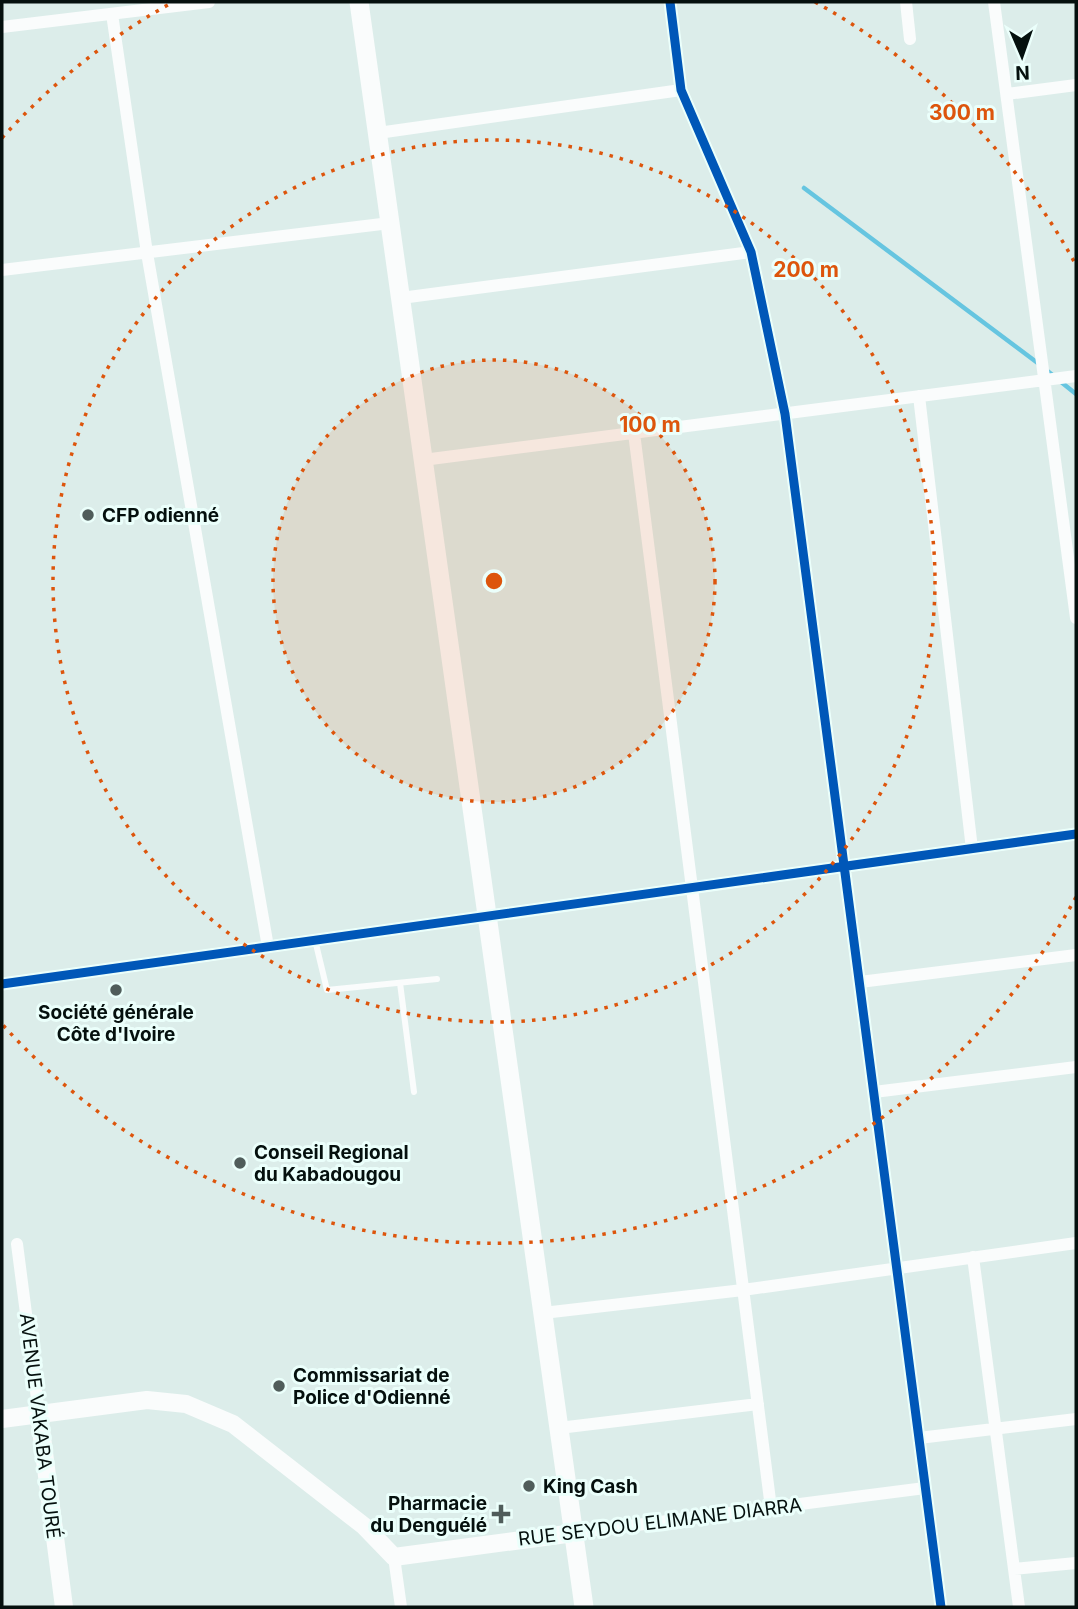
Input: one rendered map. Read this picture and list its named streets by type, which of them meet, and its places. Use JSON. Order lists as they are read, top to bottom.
{
  "streets": {
    "street": ["AVENUE VAKABA TOURÉ", "RUE SEYDOU ELIMANE DIARRA"]
  },
  "places": {
    "other": [
      "CFP odienné",
      "Société générale Côte d'Ivoire",
      "Conseil Regional du Kabadougou",
      "Commissariat de Police d'Odienné",
      "King Cash"
    ],
    "health": ["Pharmacie du Denguélé"]
  },
  "north": "bottom",
  "rings": ["300 m", "200 m", "100 m"]
}
